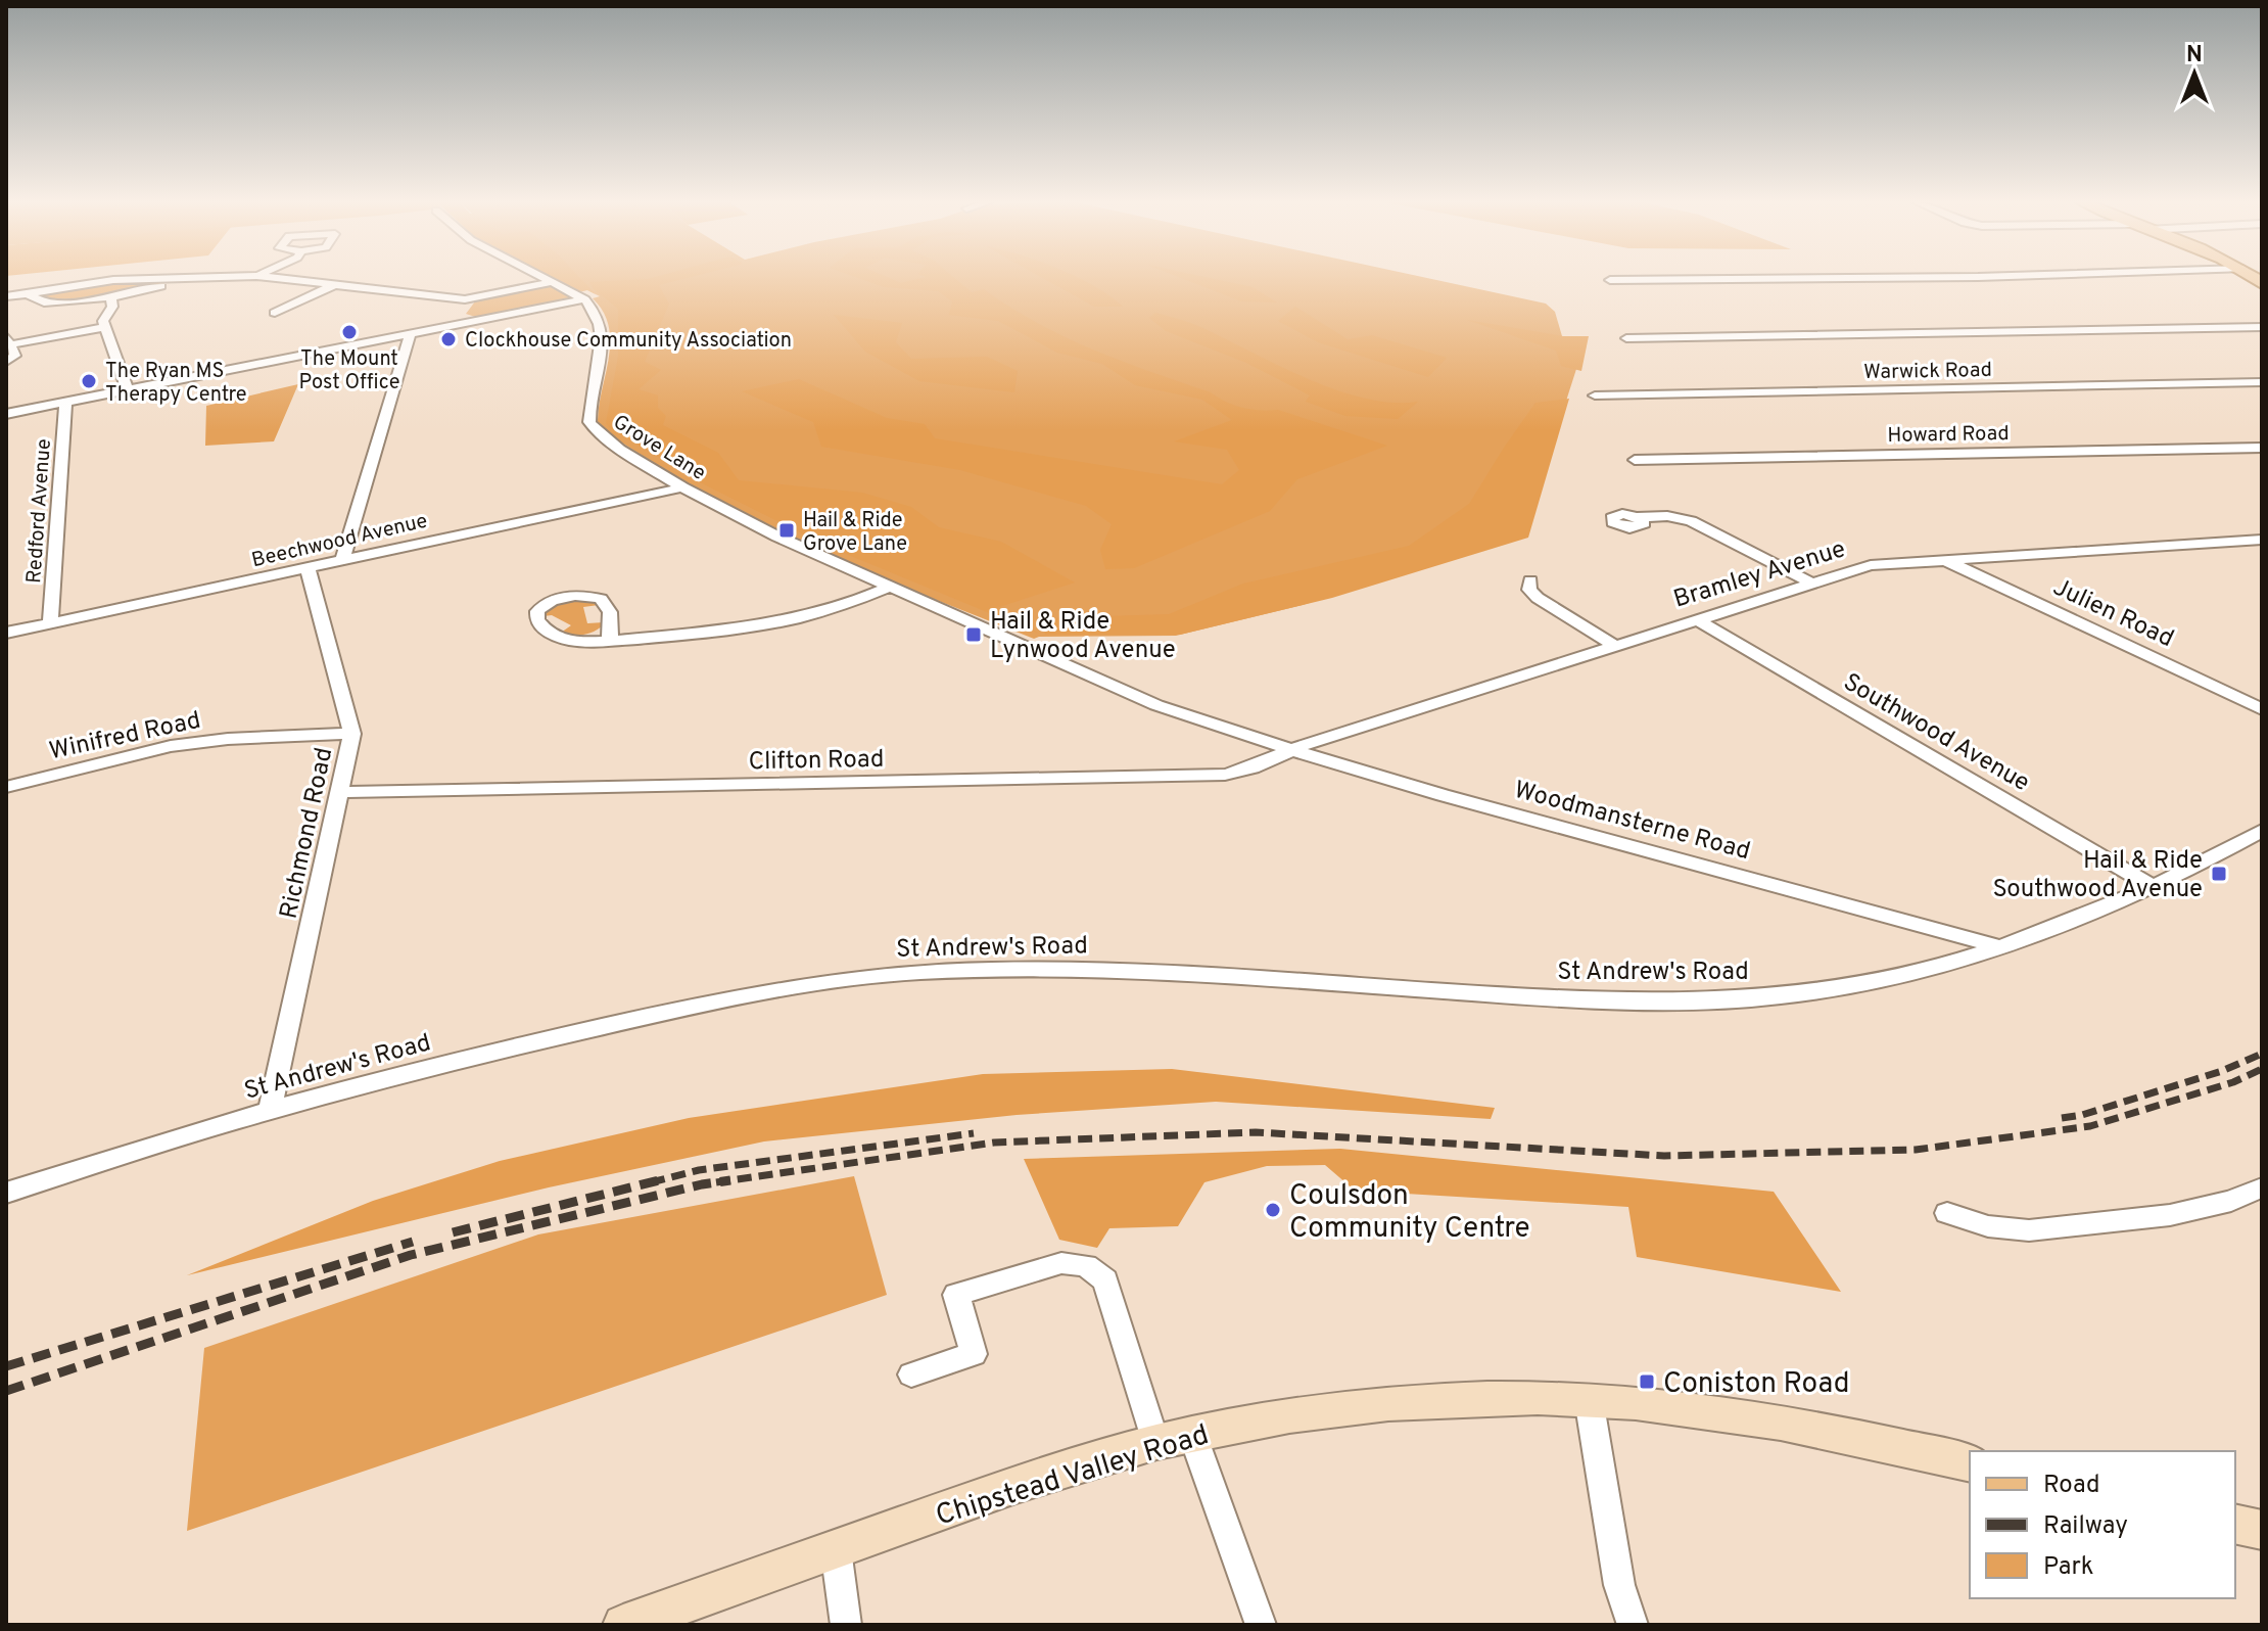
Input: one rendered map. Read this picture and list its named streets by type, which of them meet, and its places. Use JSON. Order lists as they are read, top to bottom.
{
  "streets": {
    "main road": ["Chipstead Valley Road"],
    "street": [
      "Warwick Road",
      "Howard Road",
      "Grove Lane",
      "Redford Avenue",
      "Beechwood Avenue",
      "Bramley Avenue",
      "Julien Road",
      "Southwood Avenue",
      "Winifred Road",
      "Clifton Road",
      "Woodmansterne Road",
      "Richmond Road",
      "St Andrew's Road"
    ]
  },
  "crossings": [
    ["Grove Lane", "Beechwood Avenue"],
    ["Grove Lane", "Woodmansterne Road"],
    ["Redford Avenue", "Beechwood Avenue"],
    ["Beechwood Avenue", "Richmond Road"],
    ["Bramley Avenue", "Julien Road"],
    ["Bramley Avenue", "Southwood Avenue"],
    ["Bramley Avenue", "Clifton Road"],
    ["Bramley Avenue", "Woodmansterne Road"],
    ["Winifred Road", "Richmond Road"],
    ["Clifton Road", "Woodmansterne Road"],
    ["Clifton Road", "Richmond Road"],
    ["Woodmansterne Road", "St Andrew's Road"],
    ["Richmond Road", "St Andrew's Road"]
  ],
  "places": {
    "other": [
      "The Mount Post Office",
      "Clockhouse Community Association",
      "The Ryan MS Therapy Centre",
      "Coulsdon Community Centre"
    ],
    "transit": [
      "Hail & Ride Grove Lane",
      "Hail & Ride Lynwood Avenue",
      "Hail & Ride Southwood Avenue",
      "Coniston Road"
    ]
  },
  "legend": ["Road", "Railway", "Park"],
  "north": "top"
}
